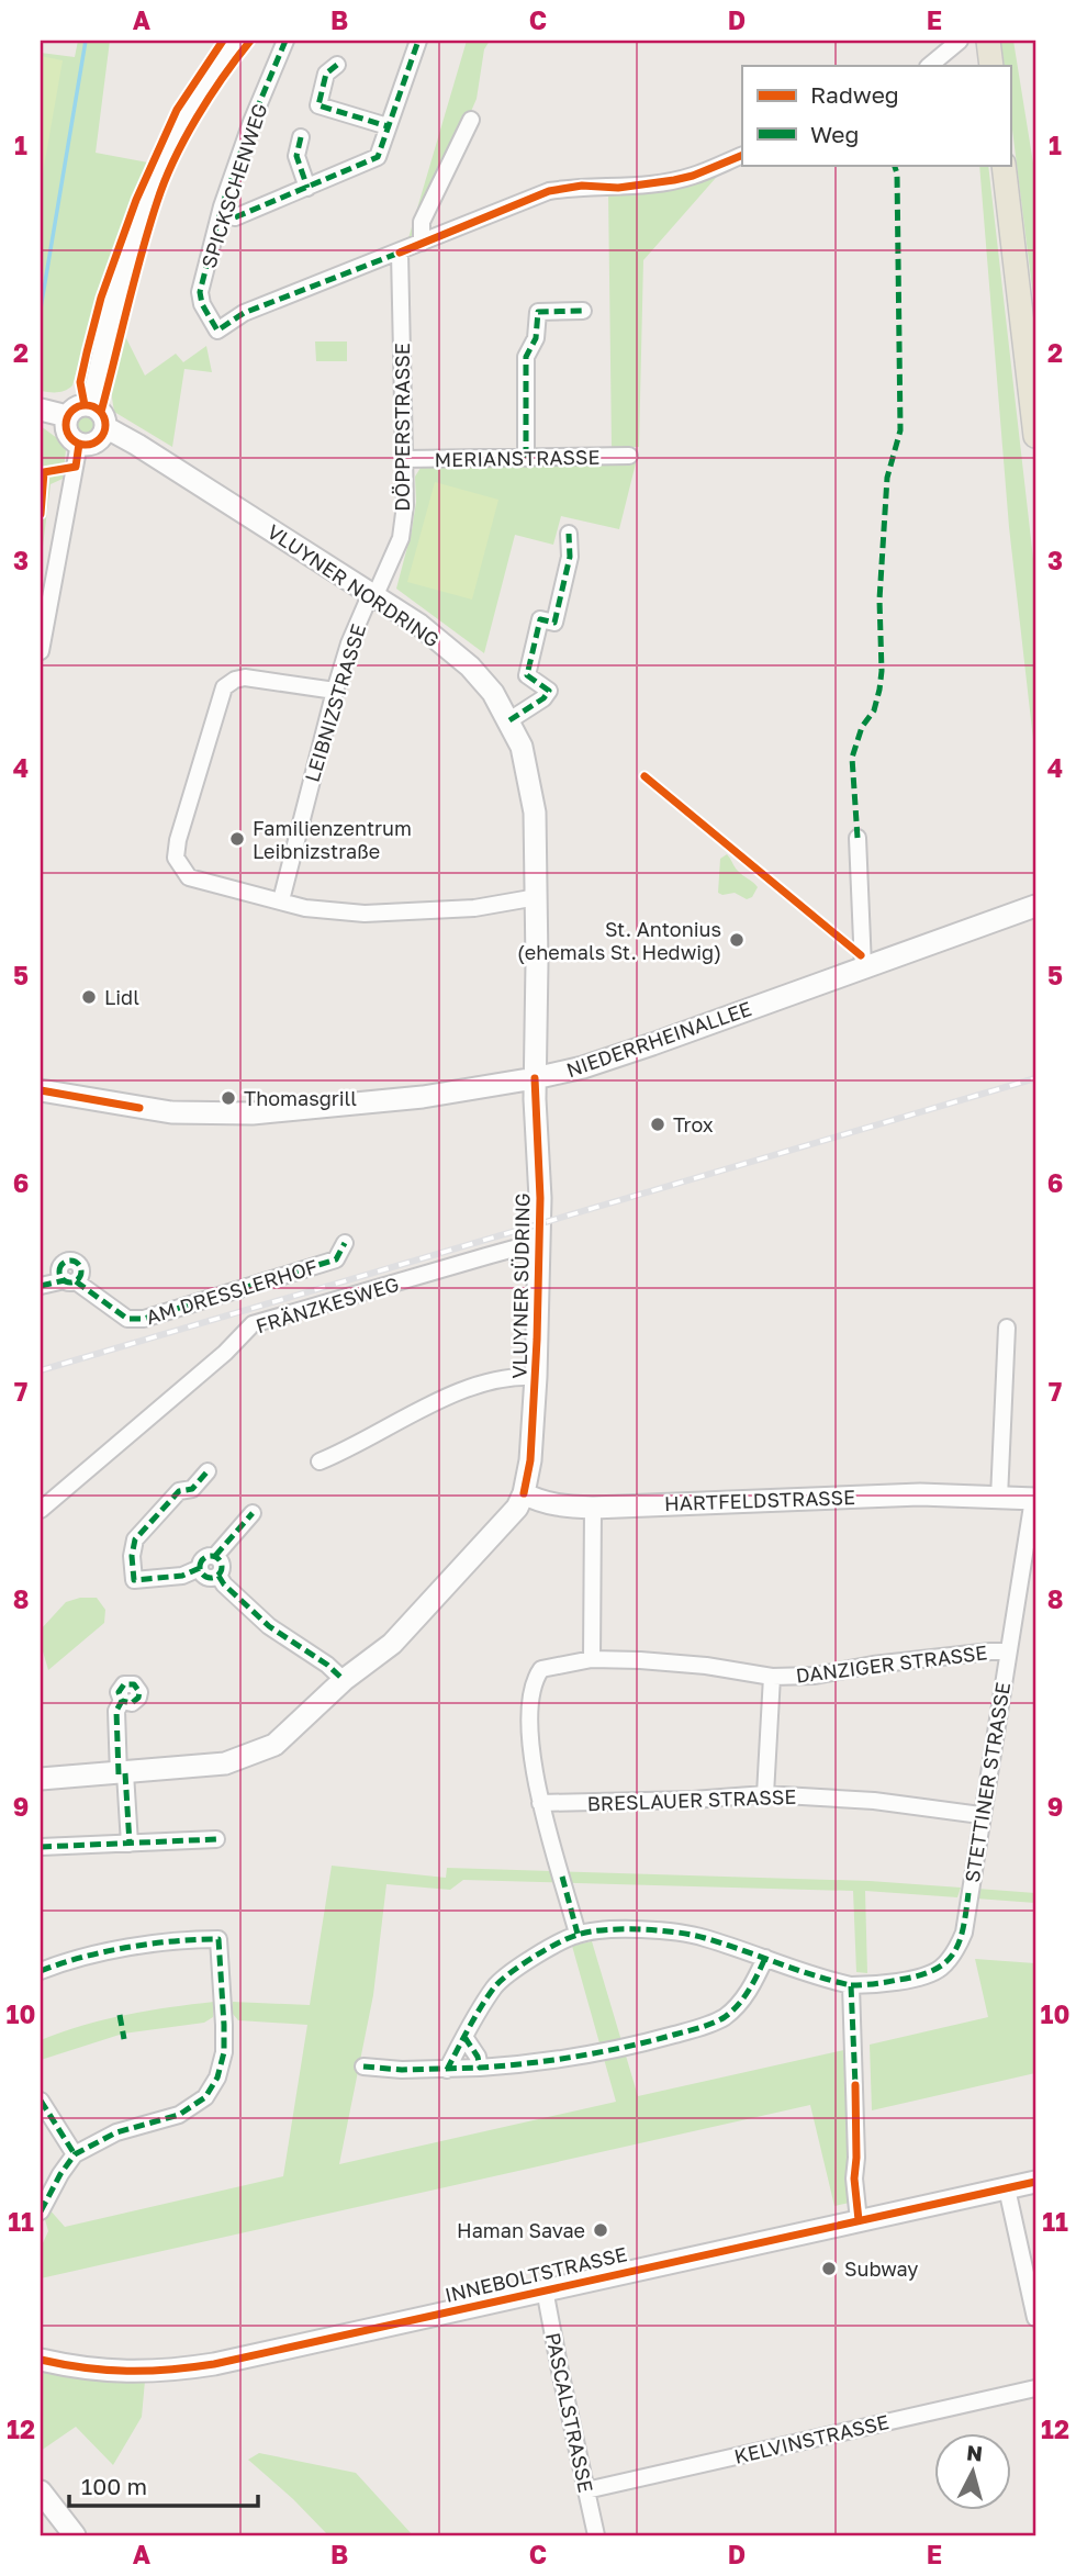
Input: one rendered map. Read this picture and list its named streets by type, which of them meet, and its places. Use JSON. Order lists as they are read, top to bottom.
{
  "streets": {
    "street": [
      "SPICKSCHENWEG",
      "DÖPPERSTRASSE",
      "MERIANSTRASSE",
      "VLUYNER NORDRING",
      "LEIBNIZSTRASSE",
      "NIEDERRHEINALLEE",
      "VLUYNER SÜDRING",
      "AM DRESSLERHOF",
      "FRÄNZKESWEG",
      "HARTFELDSTRASSE",
      "DANZIGER STRASSE",
      "STETTINER STRASSE",
      "BRESLAUER STRASSE",
      "INNEBOLTSTRASSE",
      "PASCALSTRASSE",
      "KELVINSTRASSE"
    ]
  },
  "crossings": [
    ["SPICKSCHENWEG", "DÖPPERSTRASSE"],
    ["DÖPPERSTRASSE", "MERIANSTRASSE"],
    ["DÖPPERSTRASSE", "VLUYNER NORDRING"],
    ["DÖPPERSTRASSE", "LEIBNIZSTRASSE"],
    ["VLUYNER NORDRING", "LEIBNIZSTRASSE"],
    ["VLUYNER NORDRING", "NIEDERRHEINALLEE"],
    ["VLUYNER NORDRING", "VLUYNER SÜDRING"],
    ["NIEDERRHEINALLEE", "VLUYNER SÜDRING"],
    ["VLUYNER SÜDRING", "FRÄNZKESWEG"],
    ["VLUYNER SÜDRING", "HARTFELDSTRASSE"],
    ["HARTFELDSTRASSE", "STETTINER STRASSE"],
    ["DANZIGER STRASSE", "STETTINER STRASSE"],
    ["DANZIGER STRASSE", "BRESLAUER STRASSE"],
    ["STETTINER STRASSE", "BRESLAUER STRASSE"],
    ["INNEBOLTSTRASSE", "PASCALSTRASSE"],
    ["PASCALSTRASSE", "KELVINSTRASSE"]
  ],
  "places": [
    "Familienzentrum Leibnizstraße",
    "St. Antonius (ehemals St. Hedwig)",
    "Lidl",
    "Thomasgrill",
    "Trox",
    "Haman Savae",
    "Subway"
  ],
  "legend": ["Radweg", "Weg"],
  "scale_bar": "100 m",
  "north": "top",
  "grid": {
    "columns": [
      "A",
      "B",
      "C",
      "D",
      "E"
    ],
    "rows": [
      "1",
      "2",
      "3",
      "4",
      "5",
      "6",
      "7",
      "8",
      "9",
      "10",
      "11",
      "12"
    ]
  }
}
